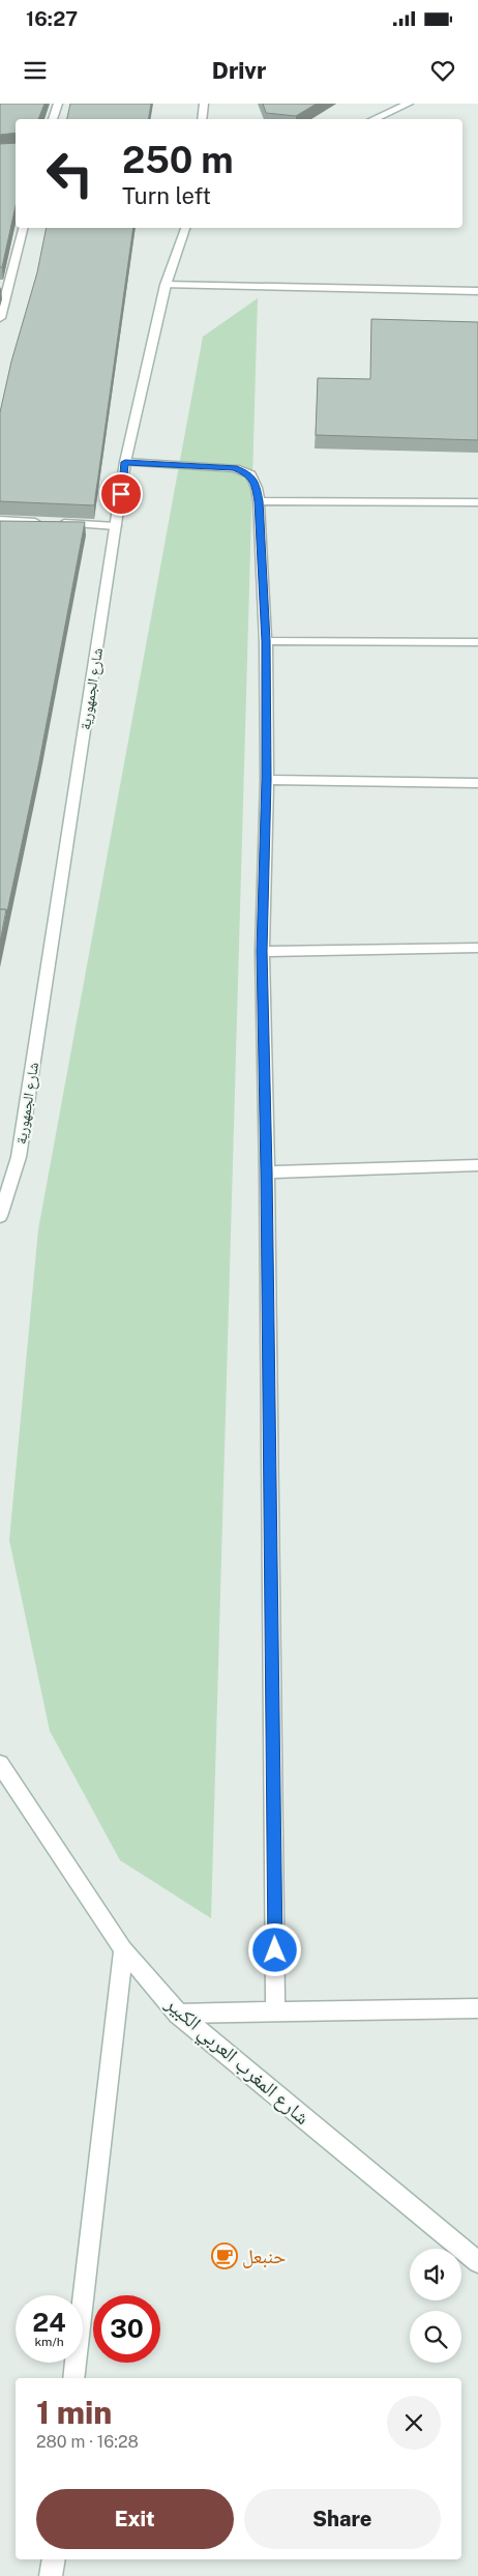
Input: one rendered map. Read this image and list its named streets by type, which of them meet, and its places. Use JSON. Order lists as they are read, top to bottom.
{
  "streets": {
    "street": ["شارع الجمهورية", "شارع المغرب العربي الكبير"]
  },
  "places": {
    "cafe": ["حنبعل"]
  },
  "page": {
    "status": "16:27",
    "header": "Drivr",
    "turn": ["250 m", "Turn left"],
    "speed": "24 km/h",
    "limit": "30",
    "heading": ["1 min", "280 m · 16:28"],
    "buttons": ["Exit", "Share"]
  }
}
